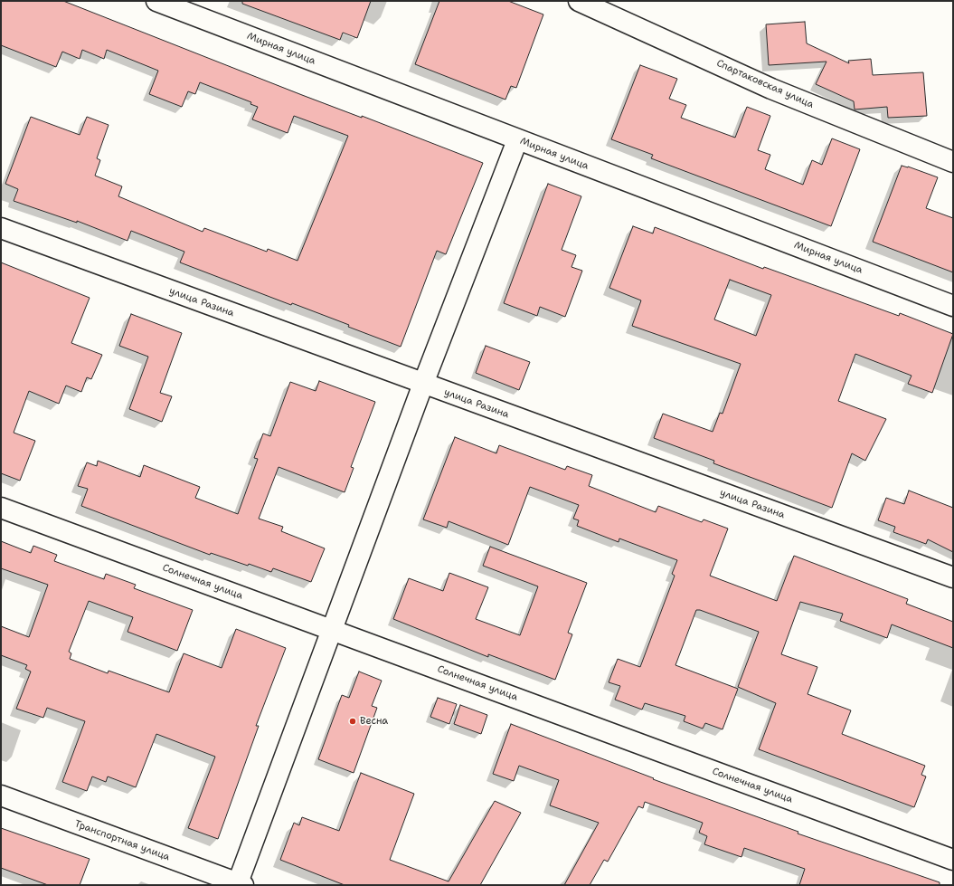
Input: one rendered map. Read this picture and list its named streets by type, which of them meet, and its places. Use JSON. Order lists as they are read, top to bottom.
{
  "streets": {
    "street": [
      "Мирная улица",
      "Спартаковская улица",
      "улица Разина",
      "Солнечная улица",
      "Транспортная улица"
    ]
  },
  "places": ["Весна"]
}
